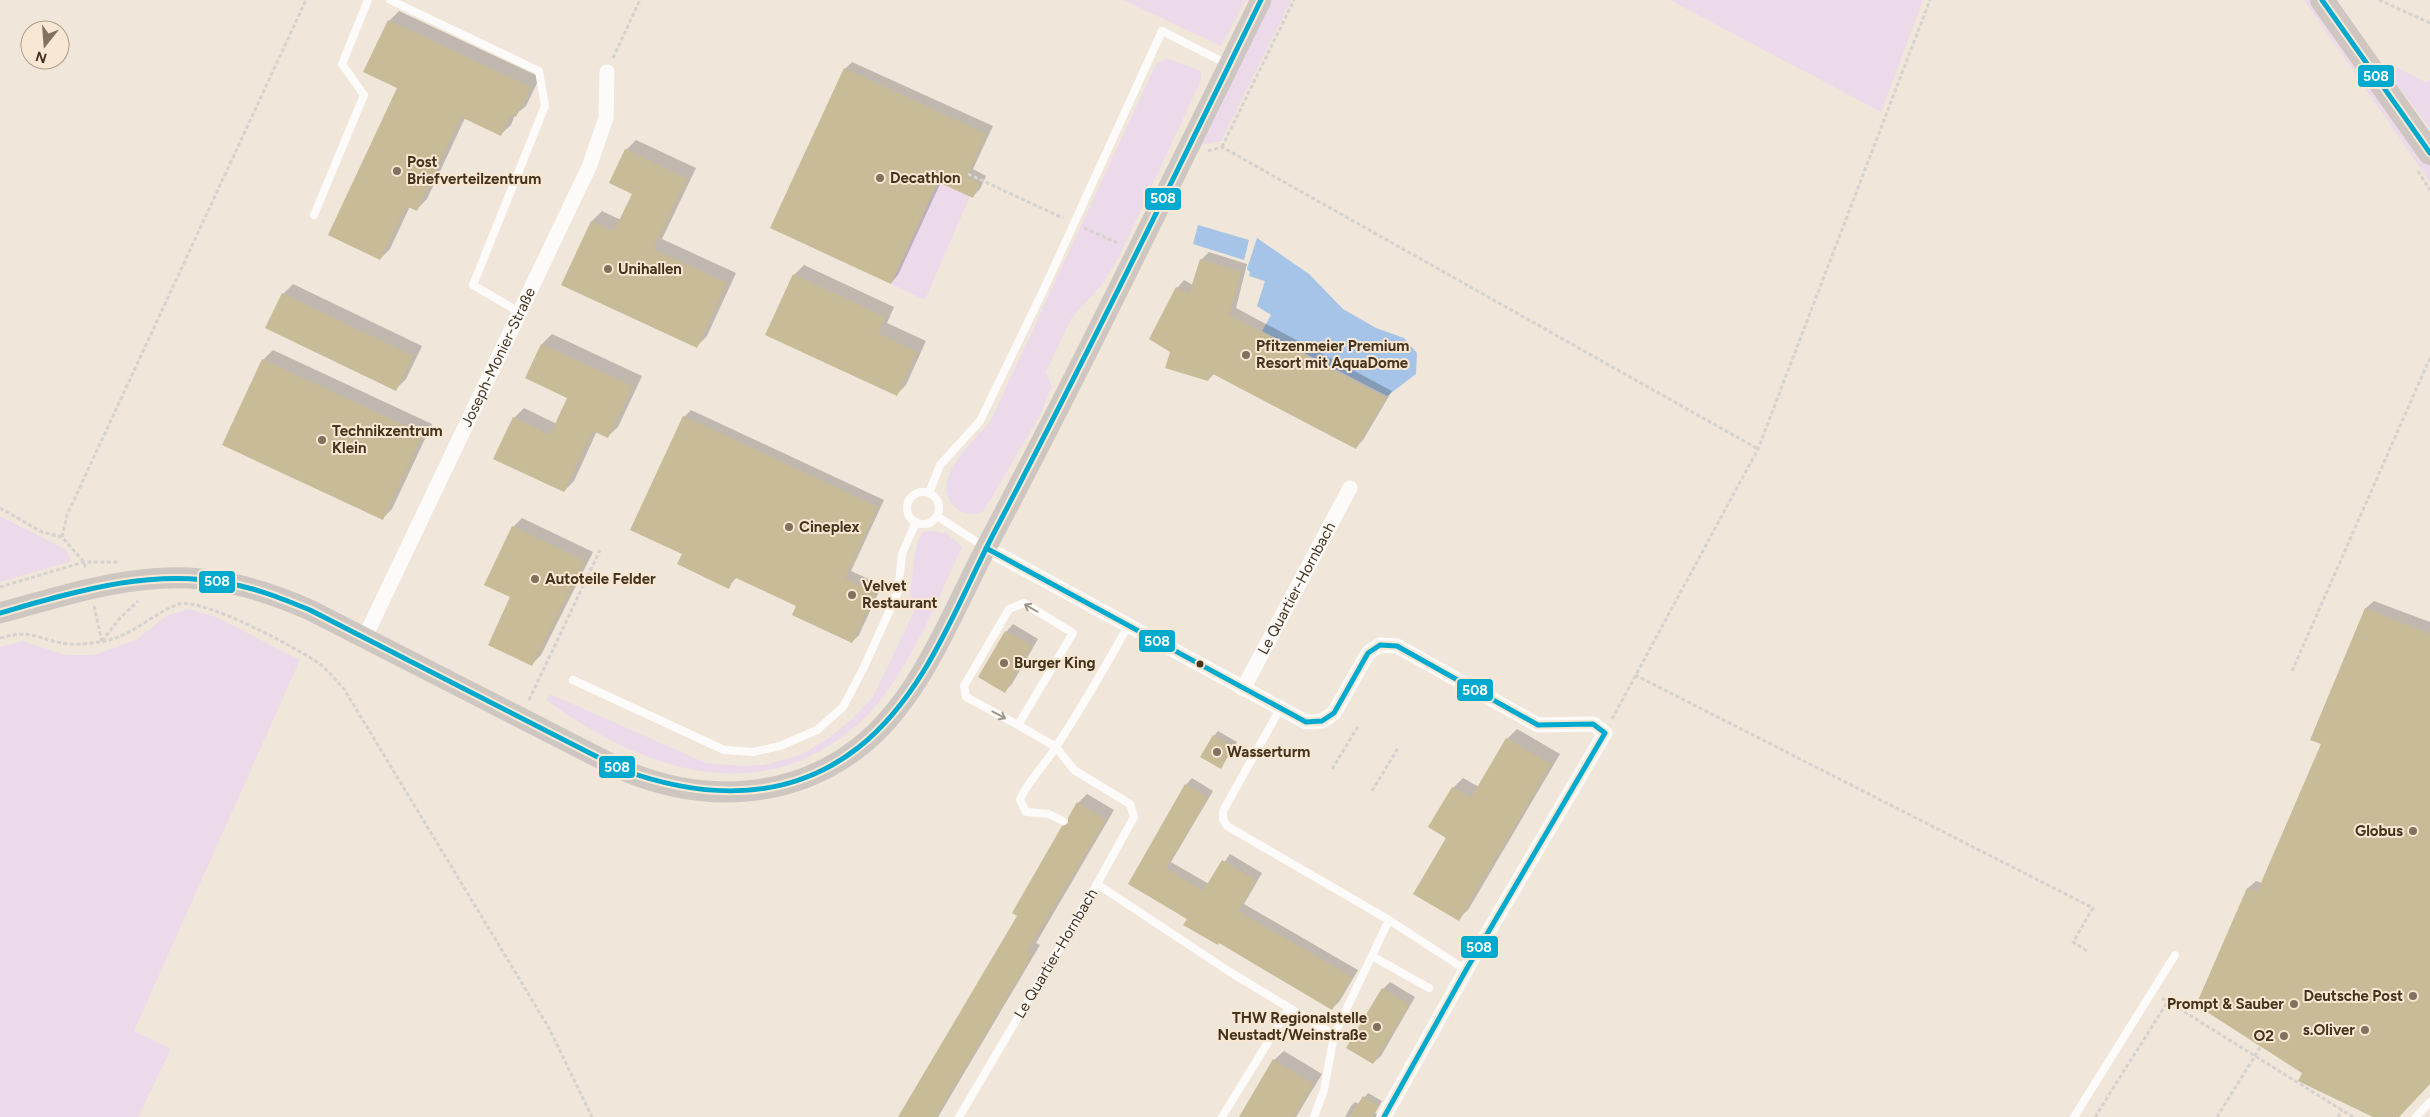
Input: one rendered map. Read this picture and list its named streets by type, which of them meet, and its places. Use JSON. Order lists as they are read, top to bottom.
{
  "streets": {
    "street": ["Joseph-Monier-Straße", "Le Quartier-Hornbach"]
  },
  "places": [
    "Post Briefverteilzentrum",
    "Decathlon",
    "Unihallen",
    "Pfitzenmeier Premium Resort mit AquaDome",
    "Technikzentrum Klein",
    "Cineplex",
    "Autoteile Felder",
    "Velvet Restaurant",
    "Burger King",
    "Wasserturm",
    "Globus",
    "Deutsche Post",
    "Prompt & Sauber",
    "THW Regionalstelle Neustadt/Weinstraße",
    "s.Oliver",
    "O2"
  ],
  "lines": ["transit line 508"],
  "north": "bottom"
}
